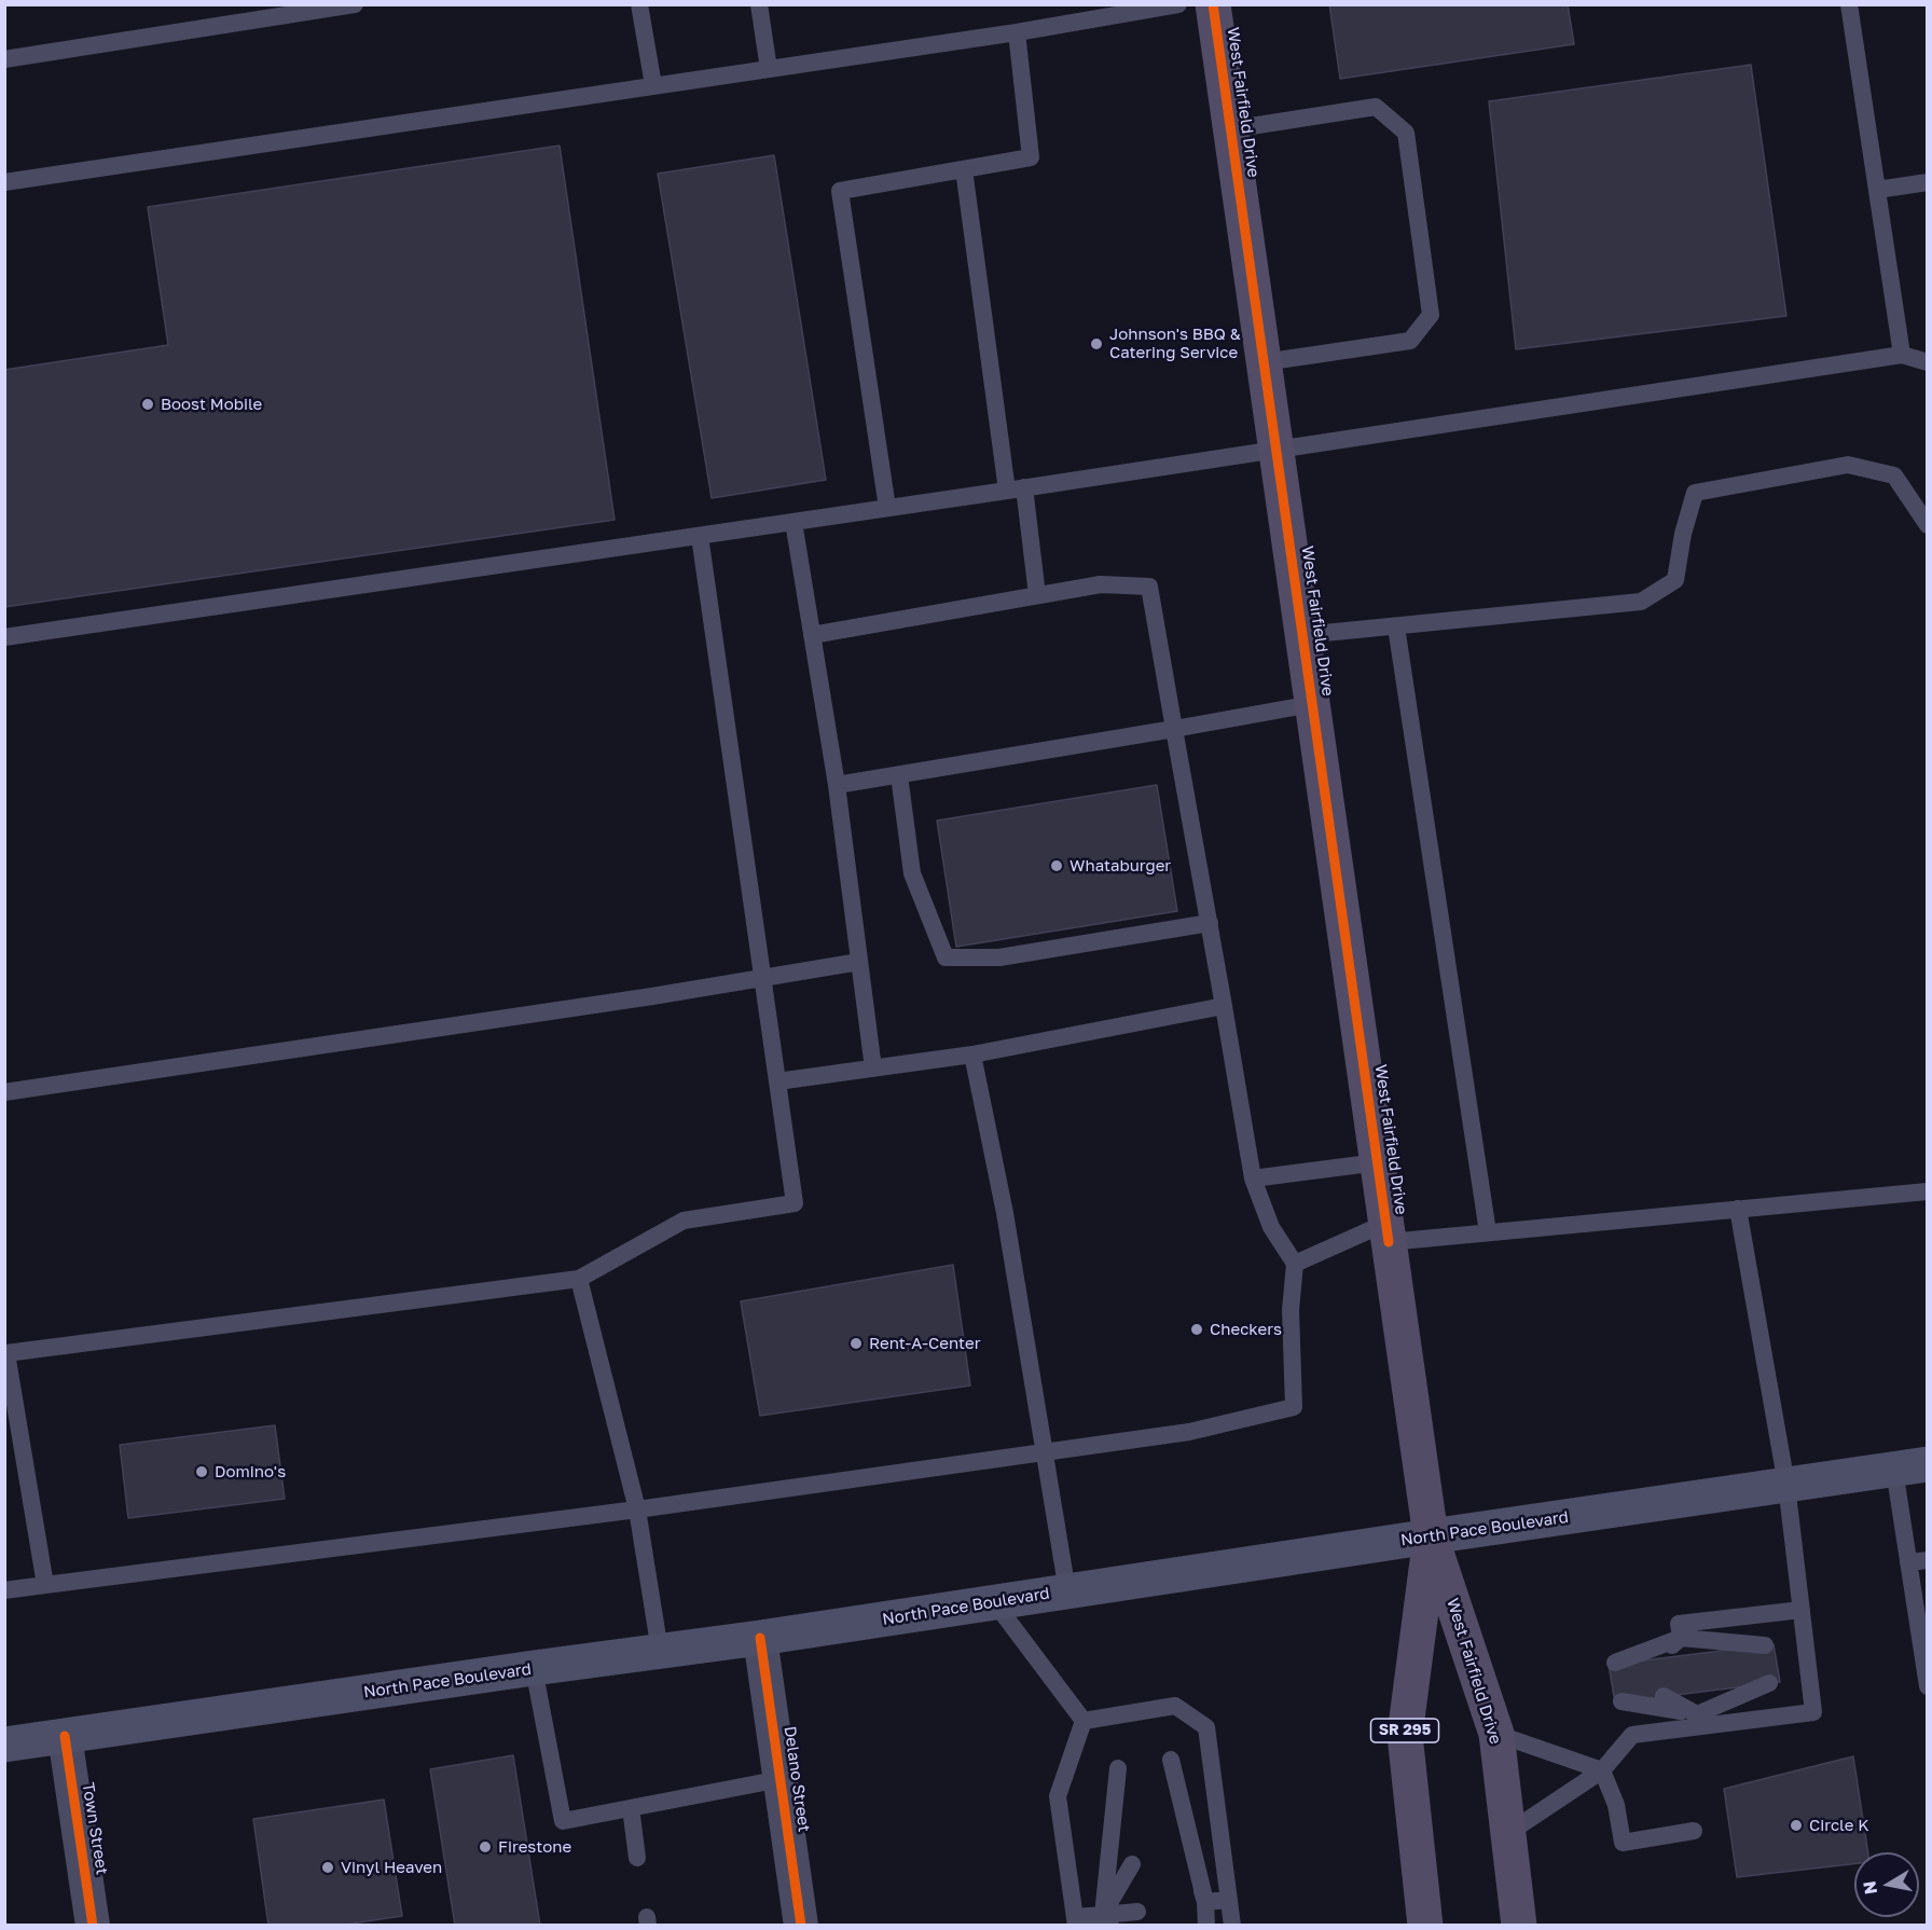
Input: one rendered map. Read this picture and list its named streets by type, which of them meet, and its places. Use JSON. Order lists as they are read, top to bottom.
{
  "streets": {
    "main road": ["West Fairfield Drive", "North Pace Boulevard", "SR 295"],
    "street": ["Delano Street", "Town Street"]
  },
  "crossings": [
    ["West Fairfield Drive", "North Pace Boulevard"],
    ["North Pace Boulevard", "Delano Street"],
    ["North Pace Boulevard", "Town Street"]
  ],
  "places": [
    "Johnson's BBQ & Catering Service",
    "Boost Mobile",
    "Whataburger",
    "Checkers",
    "Rent-A-Center",
    "Domino's",
    "Circle K",
    "Firestone",
    "Vinyl Heaven"
  ],
  "north": "left"
}
